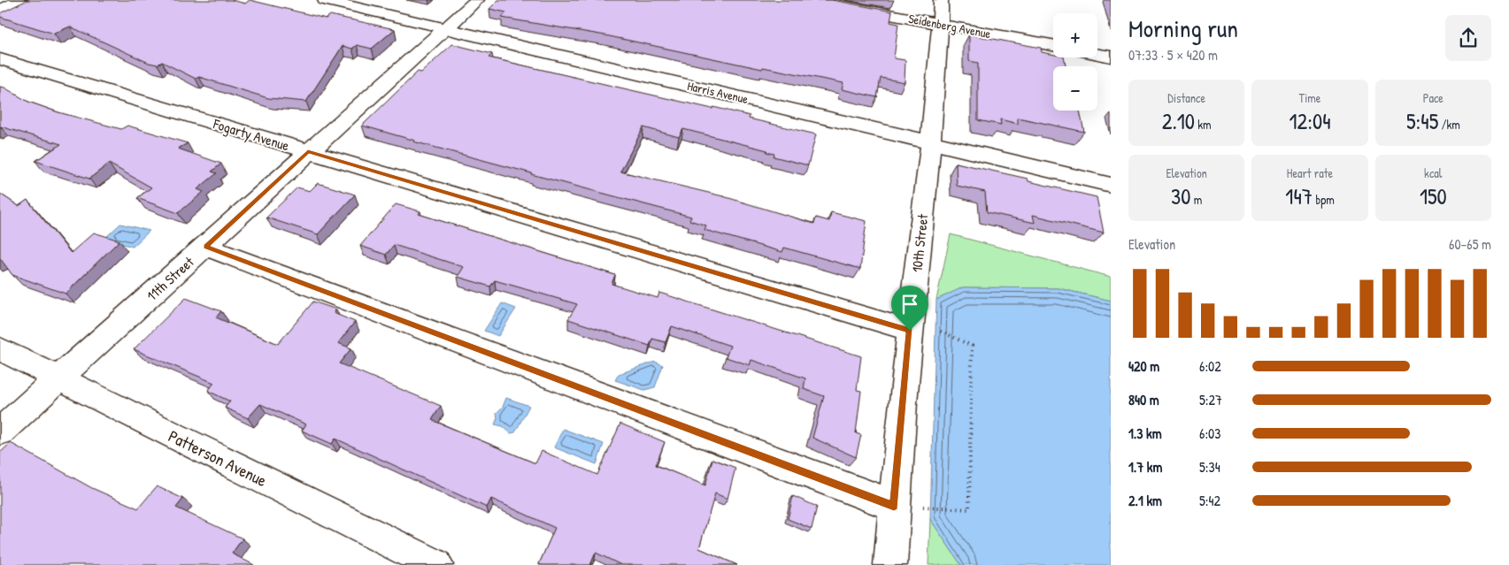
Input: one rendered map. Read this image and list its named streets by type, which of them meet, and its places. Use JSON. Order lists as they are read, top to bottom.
{
  "streets": {
    "street": [
      "Seidenberg Avenue",
      "Harris Avenue",
      "Fogarty Avenue",
      "10th Street",
      "11th Street",
      "Patterson Avenue"
    ]
  },
  "crossings": [
    ["Seidenberg Avenue", "10th Street"],
    ["Harris Avenue", "10th Street"],
    ["Harris Avenue", "11th Street"],
    ["Fogarty Avenue", "10th Street"],
    ["Fogarty Avenue", "11th Street"],
    ["11th Street", "Patterson Avenue"]
  ],
  "page": {
    "heading": ["Morning run", "07:33 · 5 × 420 m"],
    "map_buttons": ["+", "−"],
    "stats": [
      ["Distance", "2.10 km"],
      ["Time", "12:04"],
      ["Pace", "5:45 /km"],
      ["Elevation", "30 m"],
      ["Heart rate", "147 bpm"],
      ["kcal", "150"]
    ],
    "chart": ["Elevation", "60–65 m"],
    "list": [
      {
        "name": "420 m",
        "note": "6:02"
      },
      {
        "name": "840 m",
        "note": "5:27"
      },
      {
        "name": "1.3 km",
        "note": "6:03"
      },
      {
        "name": "1.7 km",
        "note": "5:34"
      },
      {
        "name": "2.1 km",
        "note": "5:42"
      }
    ]
  }
}
